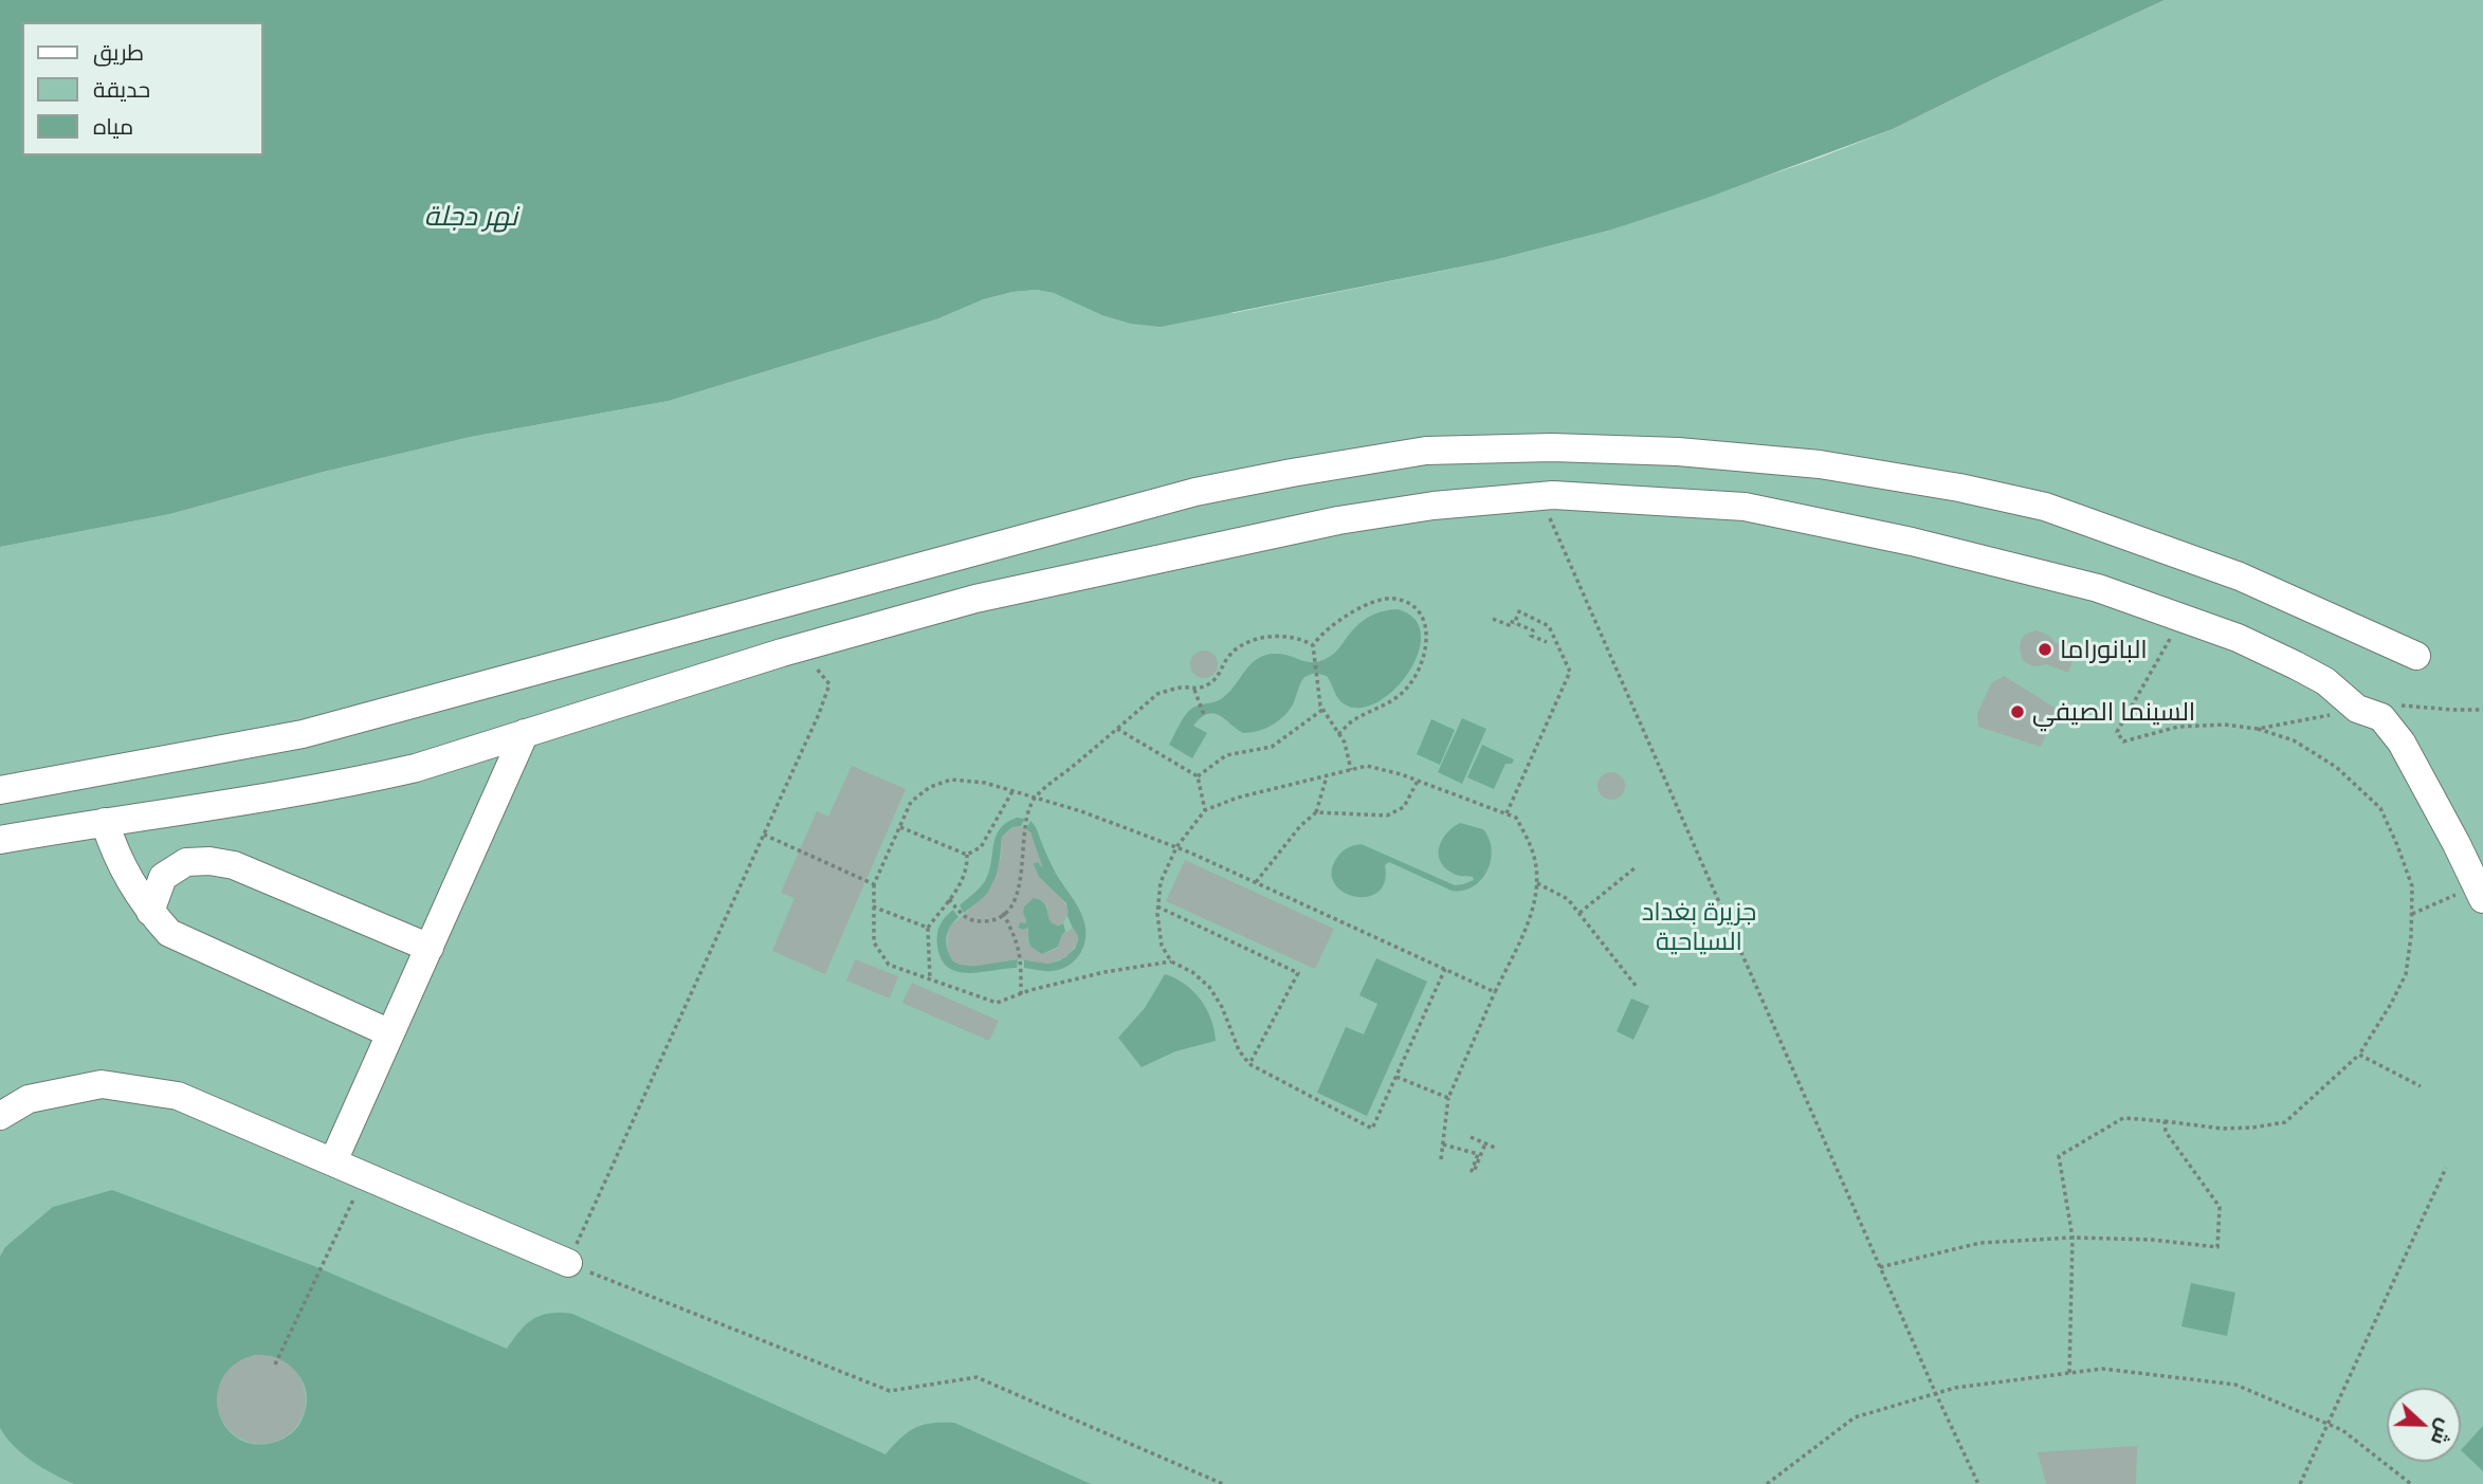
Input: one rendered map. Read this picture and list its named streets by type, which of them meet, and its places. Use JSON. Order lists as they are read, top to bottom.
{
  "water": ["نهر دجلة"],
  "parks": ["جزيرة بغداد السياحية"],
  "places": ["البانوراما", "السينما الصيفي"],
  "legend": ["طريق", "حديقة", "مياه"],
  "north": "right"
}
